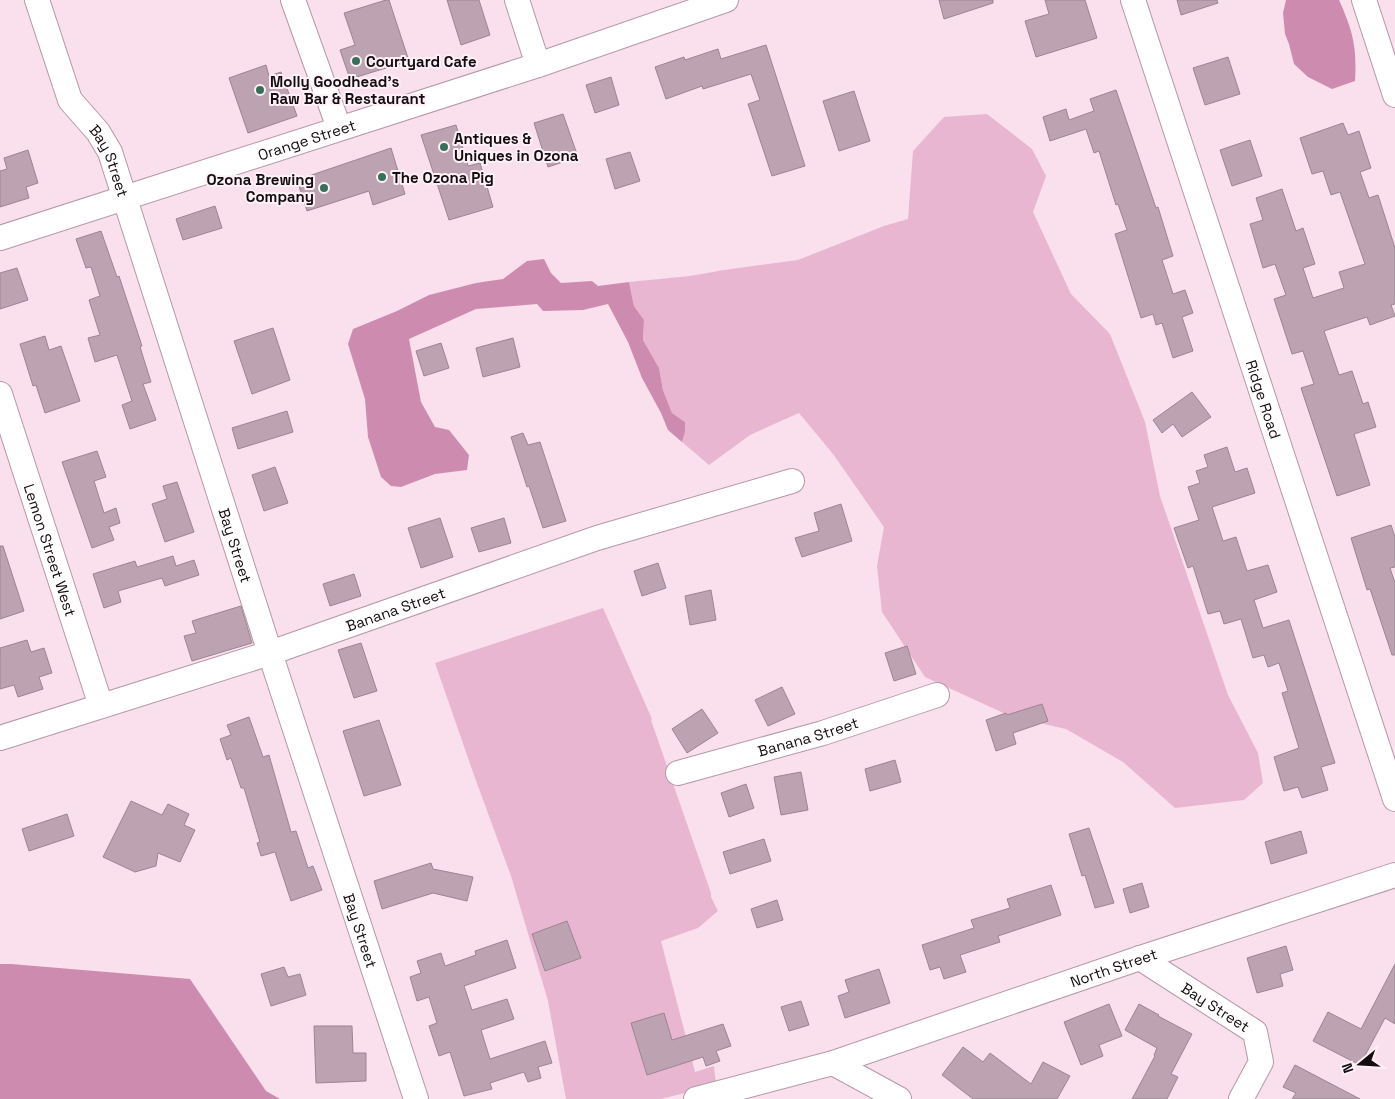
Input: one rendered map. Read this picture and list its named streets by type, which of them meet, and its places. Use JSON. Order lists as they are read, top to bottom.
{
  "streets": {
    "street": [
      "Orange Street",
      "Bay Street",
      "Ridge Road",
      "Lemon Street West",
      "Banana Street",
      "North Street"
    ]
  },
  "crossings": [
    ["Orange Street", "Bay Street"],
    ["Bay Street", "Banana Street"],
    ["Bay Street", "North Street"],
    ["Lemon Street West", "Banana Street"]
  ],
  "places": [
    "Courtyard Cafe",
    "Molly Goodhead's Raw Bar & Restaurant",
    "Antiques & Uniques in Ozona",
    "The Ozona Pig",
    "Ozona Brewing Company"
  ],
  "north": "left"
}
